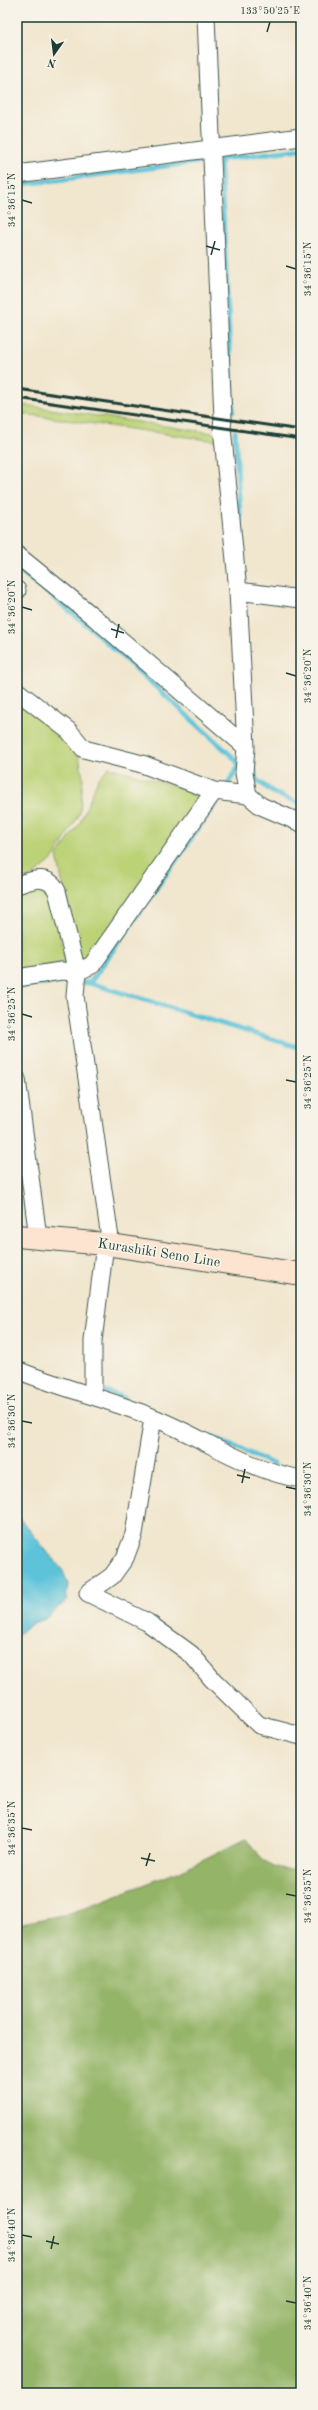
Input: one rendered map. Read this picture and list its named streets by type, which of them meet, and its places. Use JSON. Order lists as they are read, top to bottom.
{
  "streets": {
    "main road": ["Kurashiki Seno Line"]
  },
  "north": "bottom",
  "coordinates": [
    "133°50'25\"E",
    "34°36'15\"N",
    "34°36'20\"N",
    "34°36'25\"N",
    "34°36'30\"N",
    "34°36'35\"N",
    "34°36'40\"N"
  ]
}
